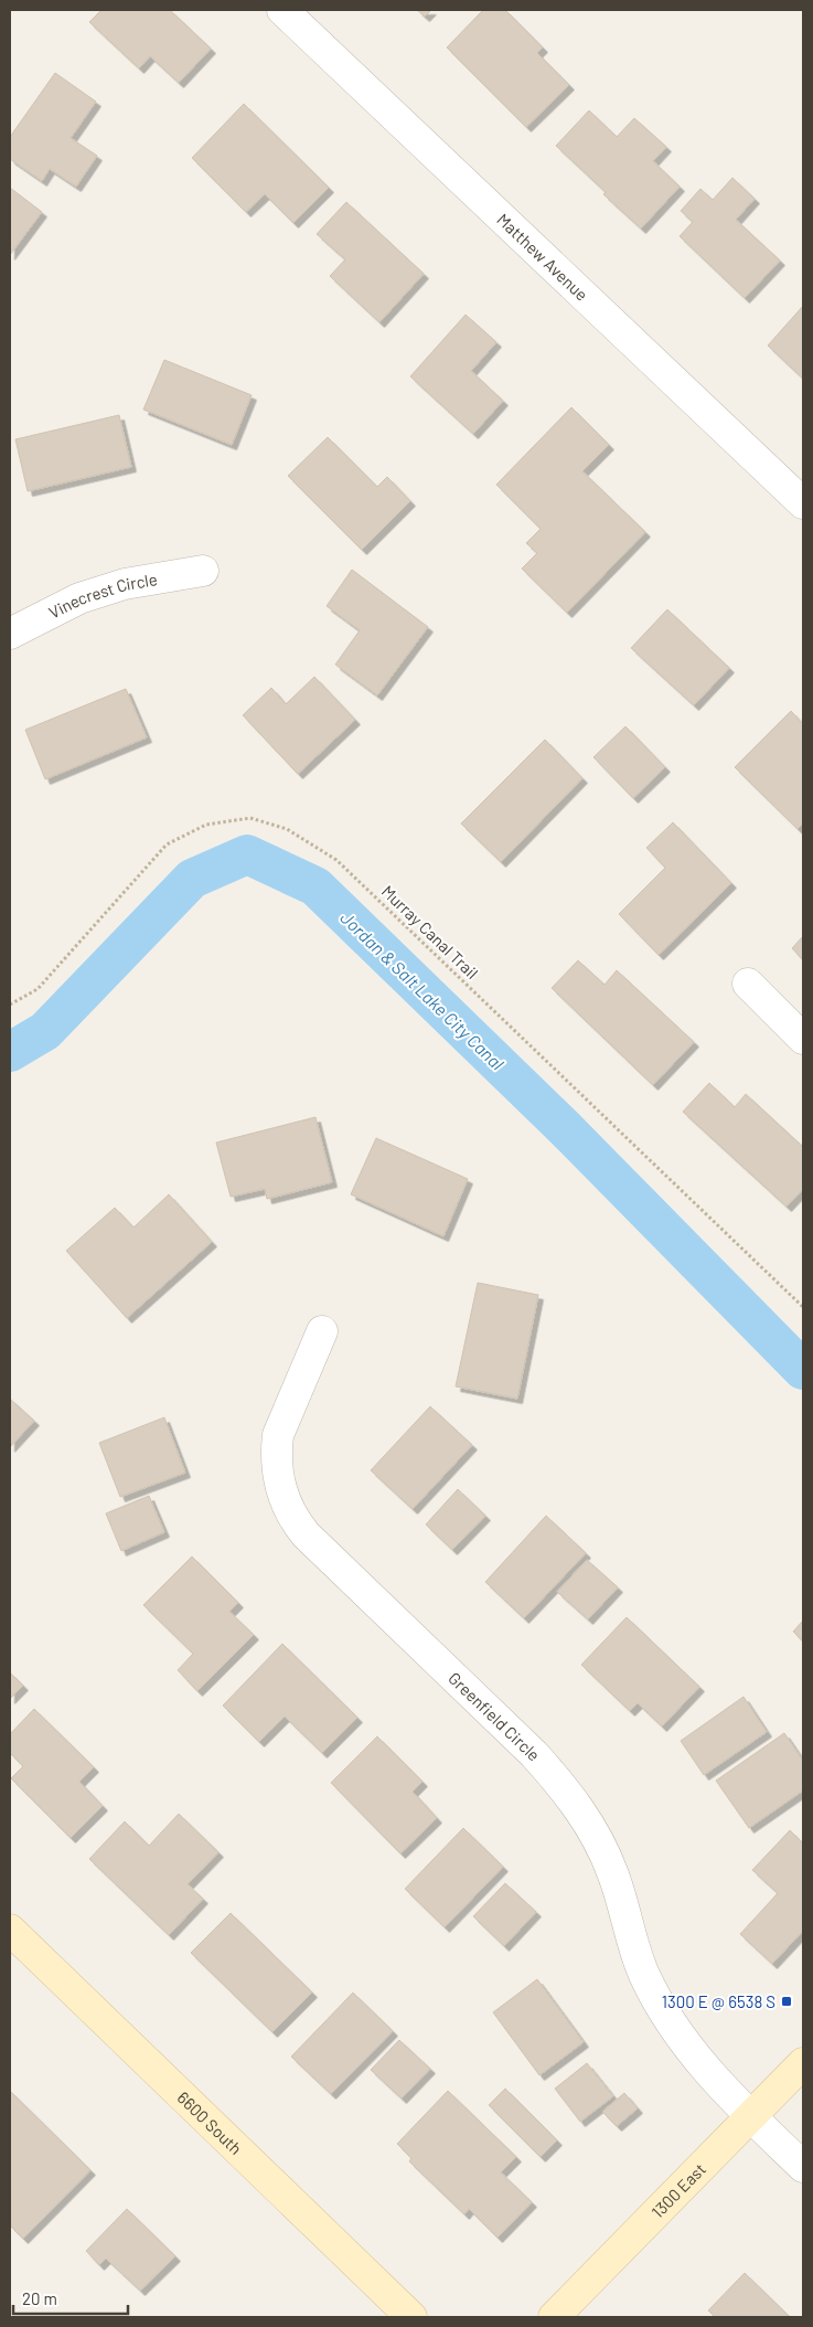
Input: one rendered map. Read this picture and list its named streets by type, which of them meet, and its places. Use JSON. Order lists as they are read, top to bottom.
{
  "streets": {
    "main road": ["6600 South", "1300 East"],
    "street": ["Matthew Avenue", "Vinecrest Circle", "Greenfield Circle"],
    "path": ["Murray Canal Trail"]
  },
  "crossings": [
    ["Greenfield Circle", "1300 East"]
  ],
  "water": ["Jordan & Salt Lake City Canal"],
  "places": {
    "transit": ["1300 E @ 6538 S"]
  },
  "scale_bar": "20 m"
}
